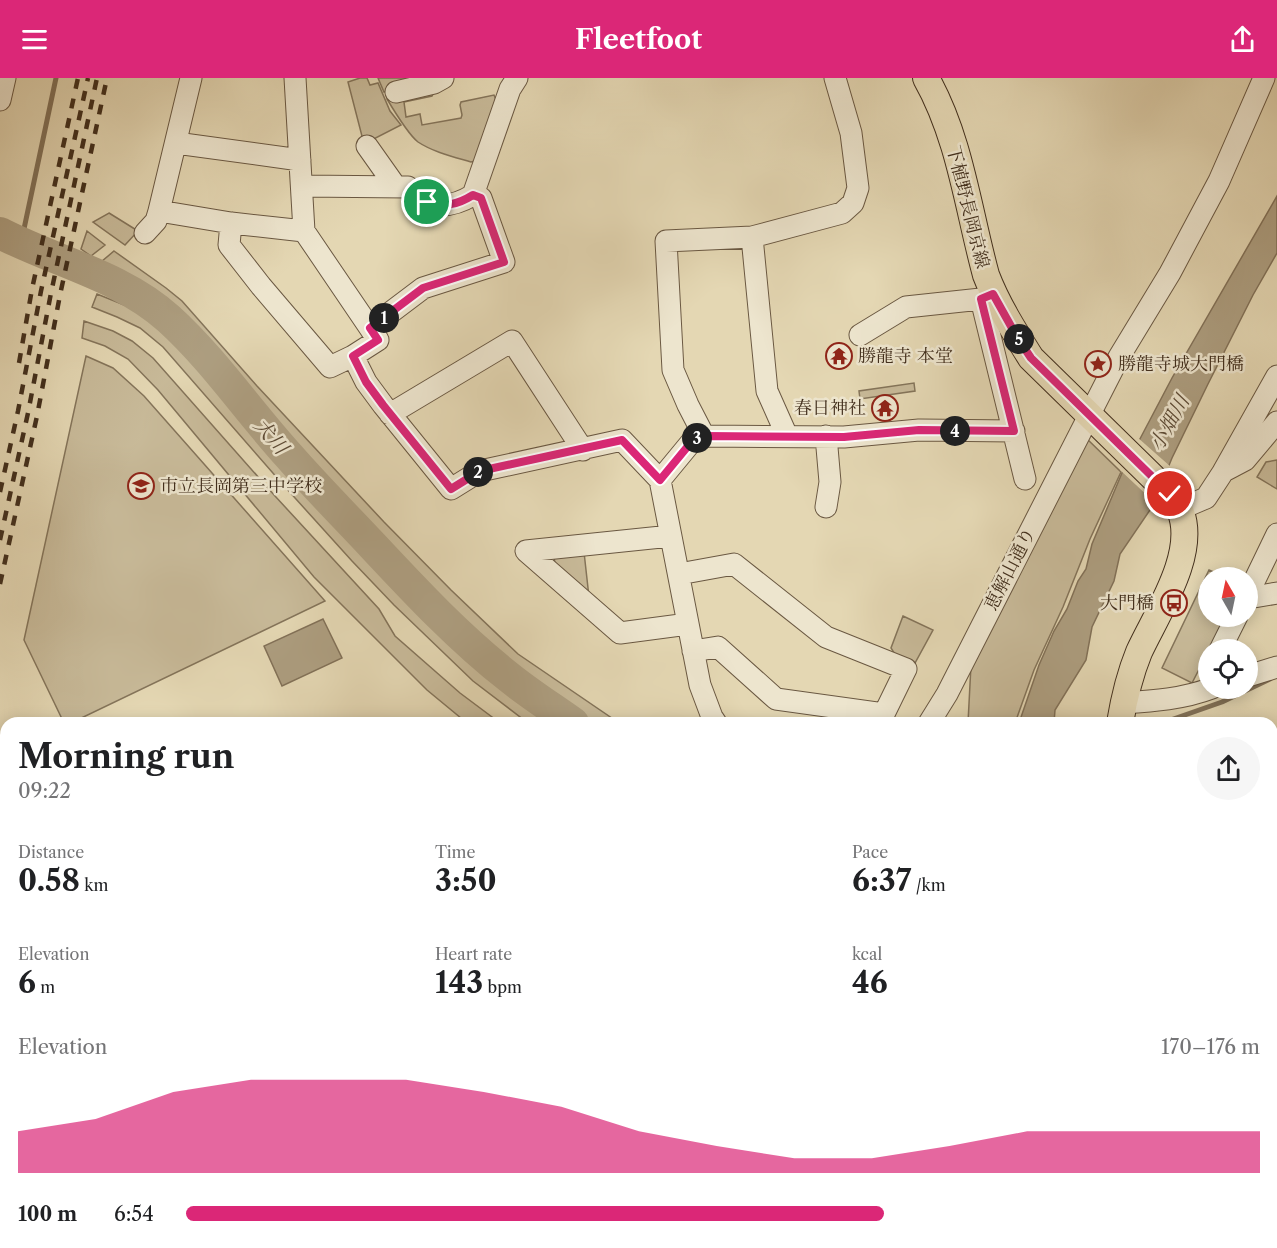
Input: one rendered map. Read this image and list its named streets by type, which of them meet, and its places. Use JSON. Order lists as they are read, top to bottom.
{
  "streets": {
    "main road": ["下植野長岡京線"],
    "street": ["恵解山通り"]
  },
  "crossings": [
    ["下植野長岡京線", "恵解山通り"]
  ],
  "water": ["小畑川", "犬川"],
  "places": {
    "temple": ["勝龍寺 本堂", "春日神社"],
    "place": ["勝龍寺城大門橋"],
    "school or university": ["市立長岡第三中学校"],
    "bus stop": ["大門橋"]
  },
  "north": "top",
  "page": {
    "header": "Fleetfoot",
    "pins": [
      "1",
      "5",
      "4",
      "3",
      "2"
    ],
    "heading": ["Morning run", "09:22"],
    "stats": [
      ["Distance", "0.58 km"],
      ["Time", "3:50"],
      ["Pace", "6:37 /km"],
      ["Elevation", "6 m"],
      ["Heart rate", "143 bpm"],
      ["kcal", "46"]
    ],
    "chart": ["Elevation", "170–176 m"],
    "list": [
      {
        "name": "100 m",
        "note": "6:54"
      }
    ]
  }
}
